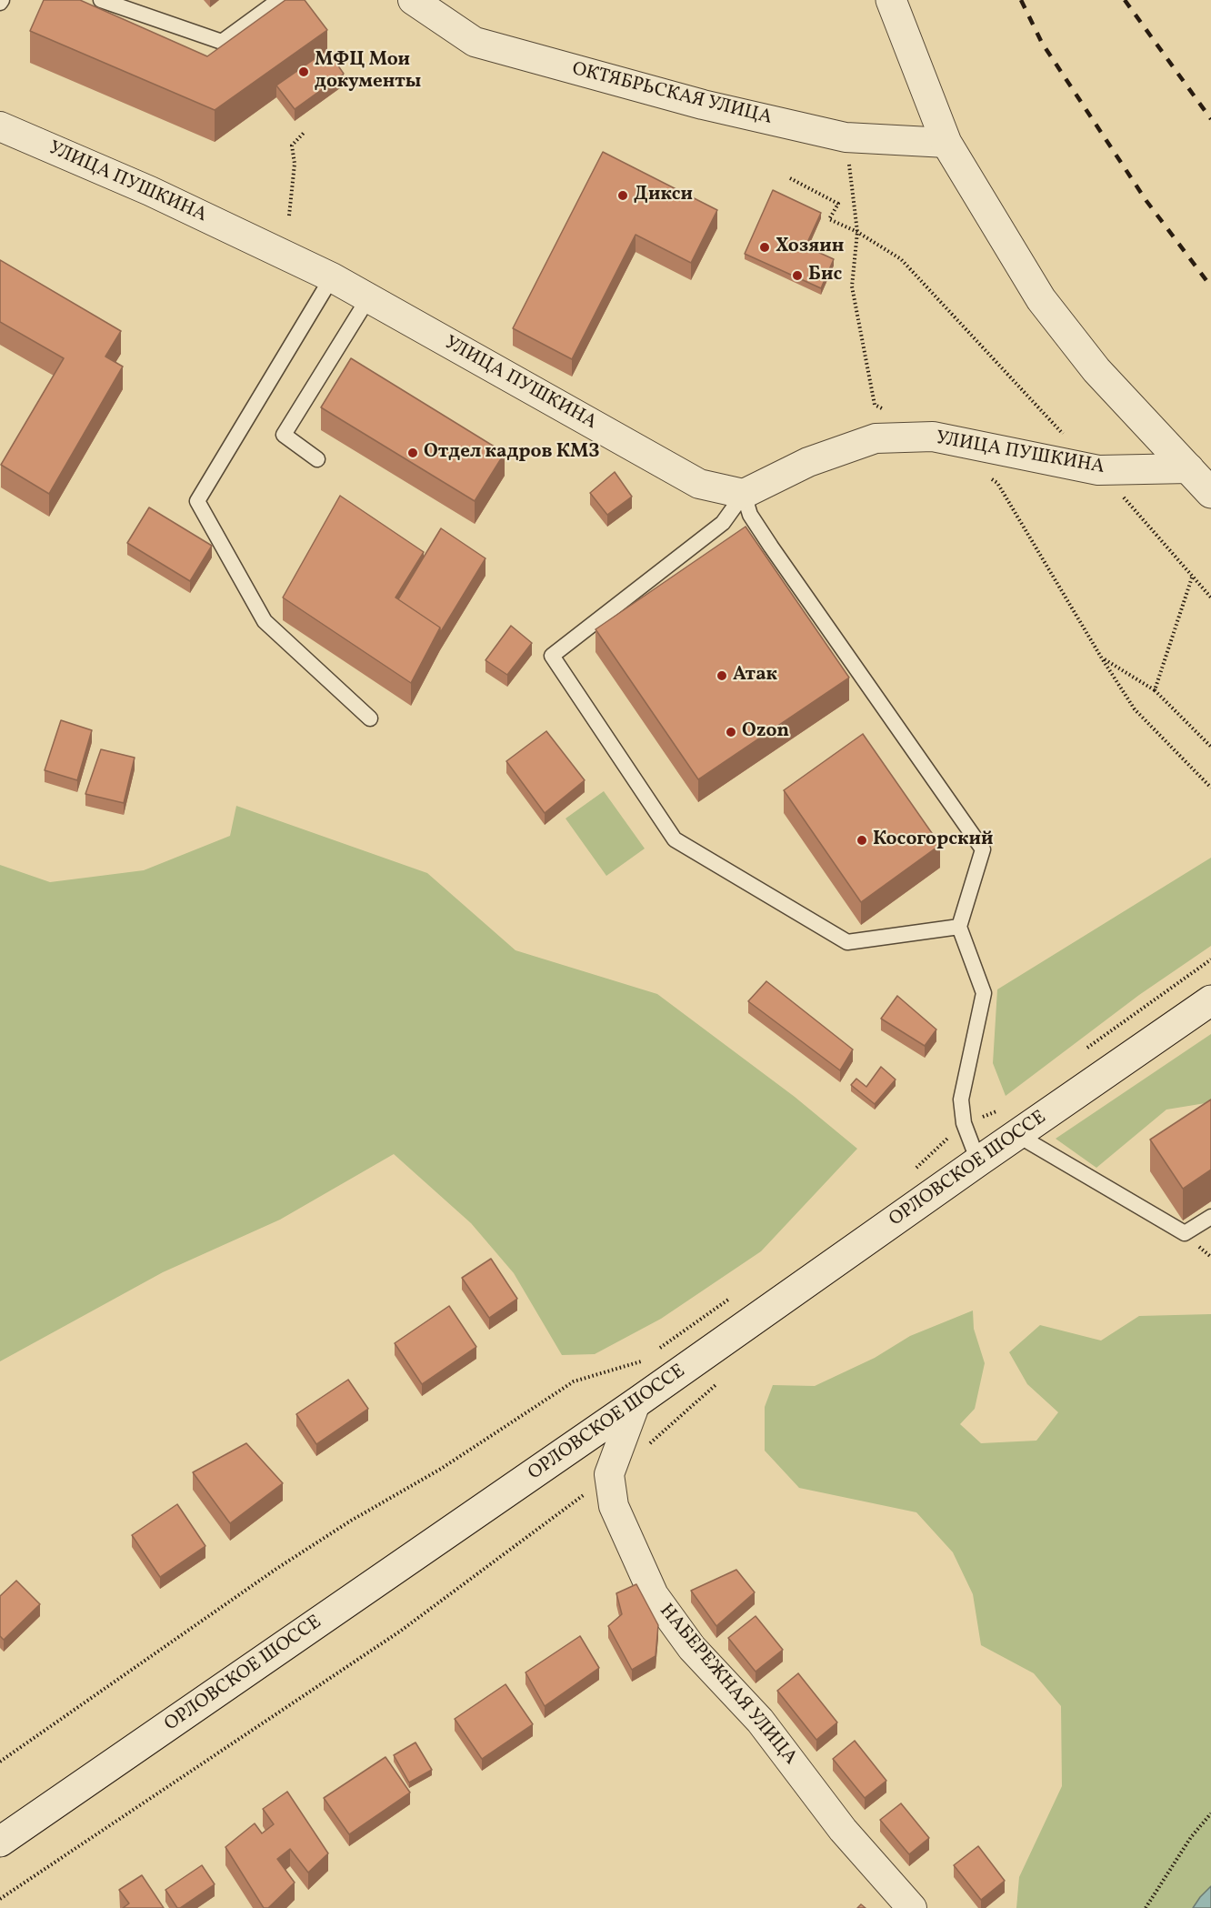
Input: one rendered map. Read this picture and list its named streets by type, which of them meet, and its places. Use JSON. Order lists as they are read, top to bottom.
{
  "streets": {
    "main road": ["ОРЛОВСКОЕ ШОССЕ"],
    "street": ["ОКТЯБРЬСКАЯ УЛИЦА", "УЛИЦА ПУШКИНА", "НАБЕРЕЖНАЯ УЛИЦА"]
  },
  "crossings": [
    ["ОРЛОВСКОЕ ШОССЕ", "НАБЕРЕЖНАЯ УЛИЦА"]
  ],
  "places": [
    "МФЦ Мои документы",
    "Дикси",
    "Хозяин",
    "Бис",
    "Отдел кадров КМЗ",
    "Атак",
    "Ozon",
    "Косогорский"
  ]
}
